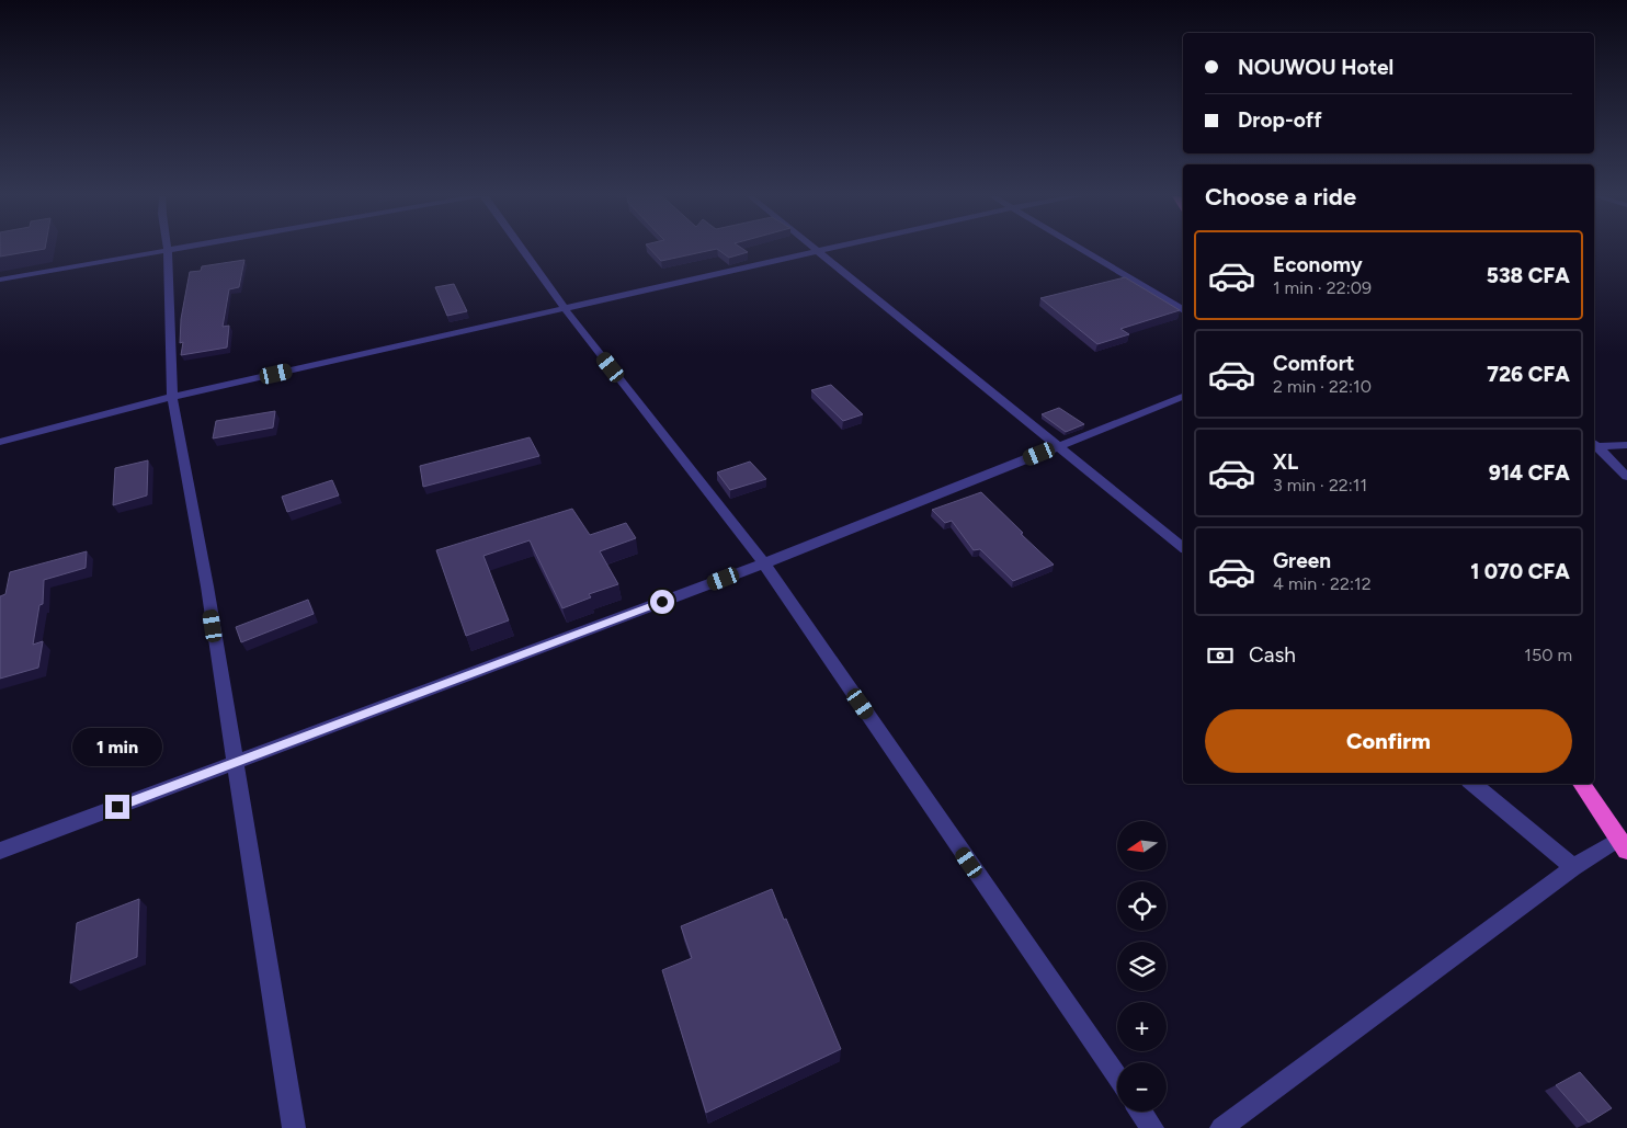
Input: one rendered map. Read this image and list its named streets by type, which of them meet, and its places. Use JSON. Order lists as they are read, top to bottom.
{
  "north": "left",
  "page": {
    "banner": ["NOUWOU Hotel", "Drop-off"],
    "heading": "Choose a ride",
    "list": [
      {
        "name": "Economy",
        "note": "1 min · 22:09",
        "value": "538 CFA"
      },
      {
        "name": "Comfort",
        "note": "2 min · 22:10",
        "value": "726 CFA"
      },
      {
        "name": "XL",
        "note": "3 min · 22:11",
        "value": "914 CFA"
      },
      {
        "name": "Green",
        "note": "4 min · 22:12",
        "value": "1 070 CFA"
      }
    ],
    "pay": ["Cash", "150 m"],
    "buttons": "Confirm",
    "bubble": "1 min",
    "map_buttons": ["+", "−"]
  }
}
